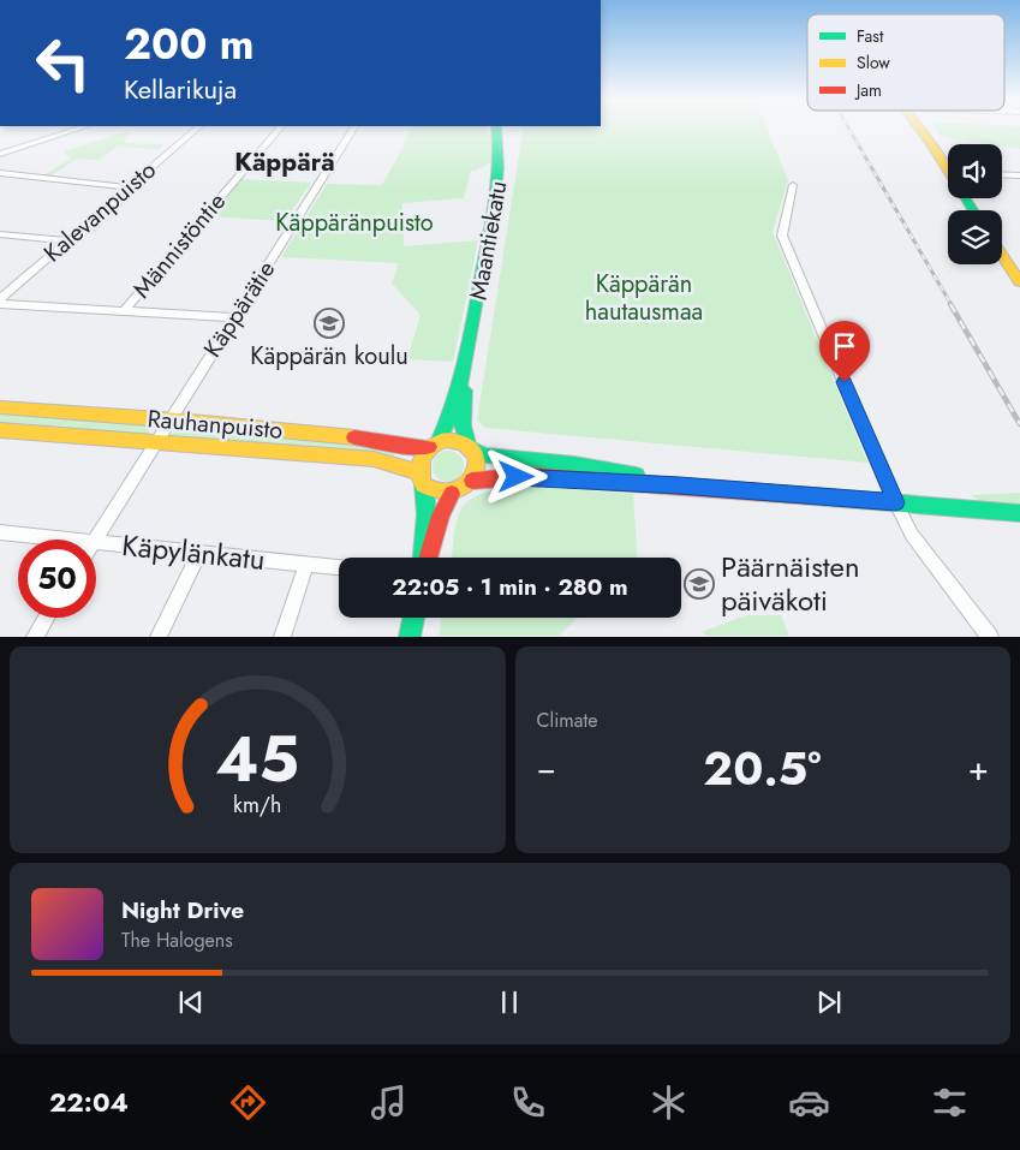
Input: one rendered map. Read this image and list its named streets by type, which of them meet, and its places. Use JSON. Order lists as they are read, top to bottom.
{
  "streets": {
    "main road": ["Maantiekatu", "Rauhanpuisto"],
    "street": [
      "Kalevanpuisto",
      "Männistöntie",
      "Käppärätie",
      "Käpylänkatu"
    ]
  },
  "crossings": [
    ["Maantiekatu", "Rauhanpuisto"],
    ["Käppärätie", "Rauhanpuisto"]
  ],
  "districts": ["Käppärä"],
  "parks": ["Käppäränpuisto", "Käppärän hautausmaa"],
  "places": {
    "school or university": ["Käppärän koulu", "Päärnäisten päiväkoti"]
  },
  "legend": ["Fast", "Slow", "Jam"],
  "page": {
    "turn": ["200 m", "Kellarikuja"],
    "limit": "50",
    "trip": "22:05 · 1 min · 280 m",
    "tile": "Climate",
    "heat": ["−", "20.5°", "+"],
    "song": ["Night Drive", "The Halogens"],
    "tabs": "22:04",
    "gauge": ["45", "km/h"]
  }
}
